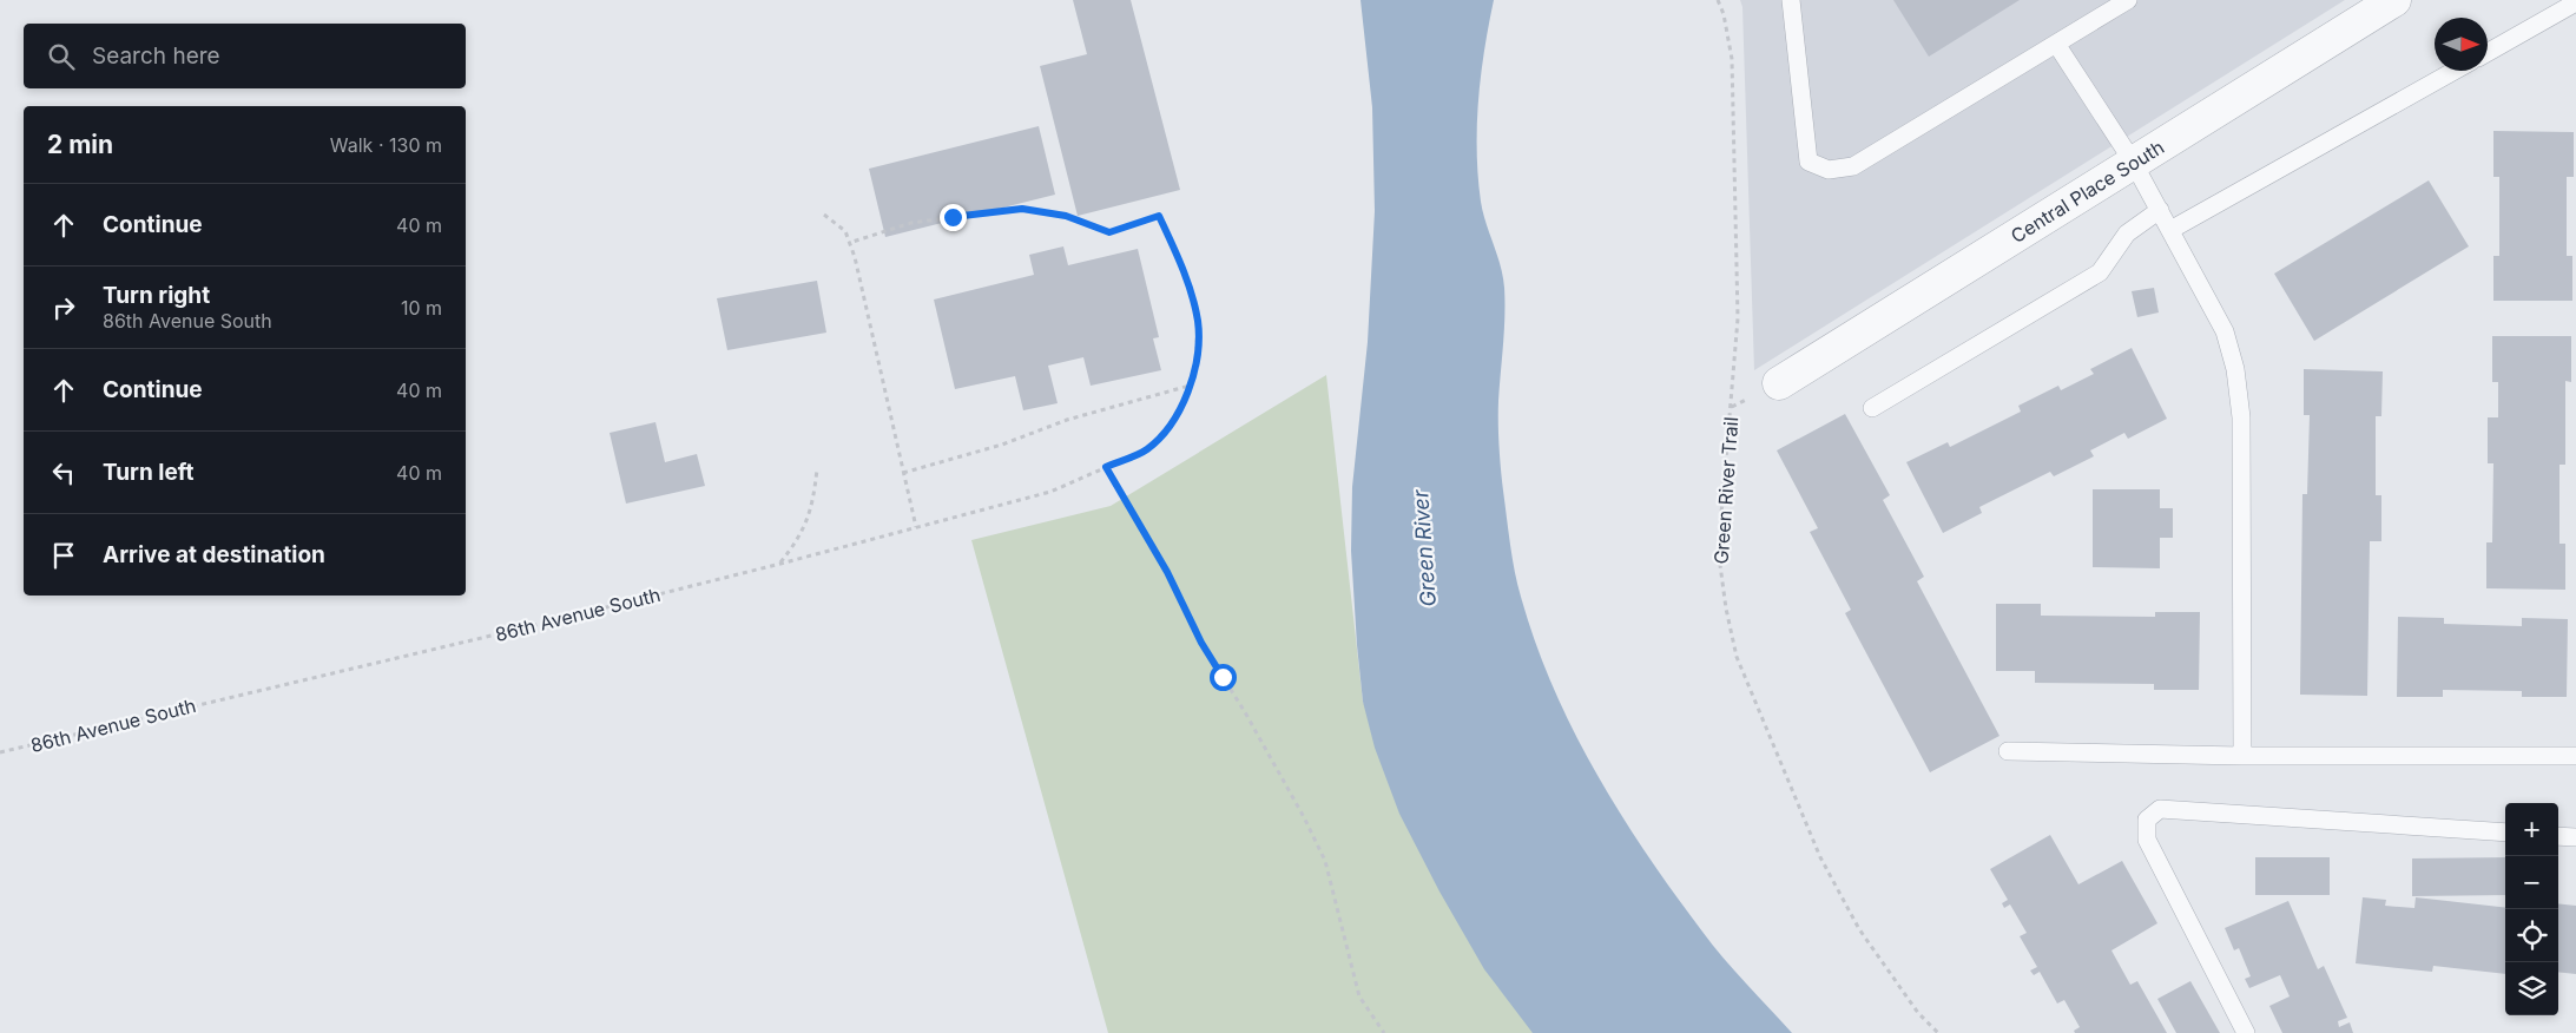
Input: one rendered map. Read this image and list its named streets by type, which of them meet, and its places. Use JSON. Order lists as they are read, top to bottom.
{
  "streets": {
    "street": ["Central Place South"],
    "path": ["Green River Trail", "86th Avenue South"]
  },
  "water": ["Green River"],
  "north": "right",
  "page": {
    "search": "Search here",
    "heading": ["2 min", "Walk · 130 m"],
    "list": [
      ["Continue", "40 m"],
      ["Turn right", "86th Avenue South", "10 m"],
      ["Continue", "40 m"],
      ["Turn left", "40 m"],
      "Arrive at destination"
    ],
    "map_buttons": ["+", "−"]
  }
}
